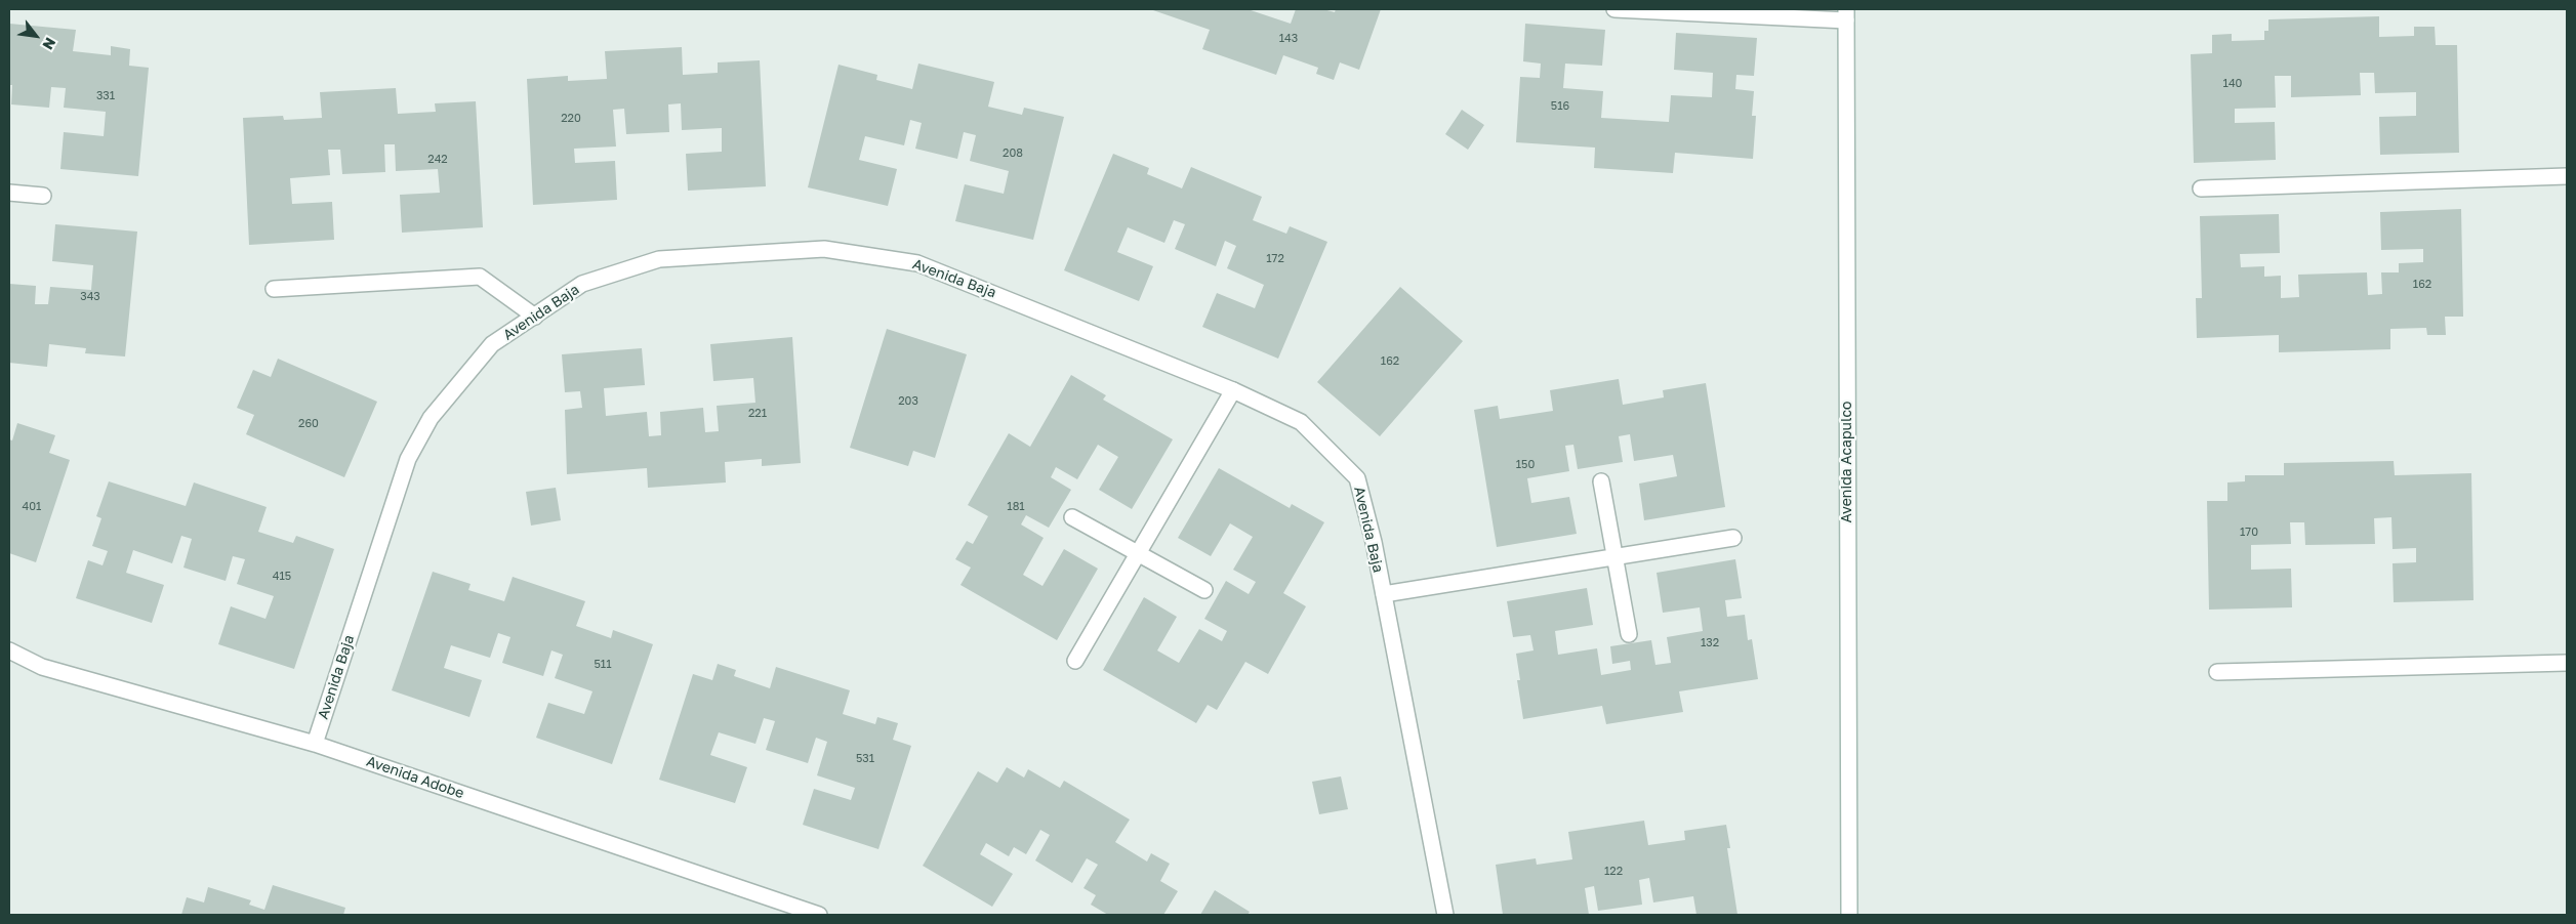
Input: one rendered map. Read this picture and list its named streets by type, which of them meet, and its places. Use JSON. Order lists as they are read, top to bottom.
{
  "streets": {
    "street": ["Avenida Baja", "Avenida Acapulco", "Avenida Adobe"]
  },
  "crossings": [
    ["Avenida Baja", "Avenida Adobe"]
  ],
  "house_numbers": [
    "143",
    "140",
    "331",
    "516",
    "220",
    "208",
    "242",
    "172",
    "162",
    "343",
    "162",
    "203",
    "221",
    "260",
    "150",
    "401",
    "181",
    "170",
    "415",
    "132",
    "511",
    "531",
    "122"
  ],
  "north": "bottom right"
}
